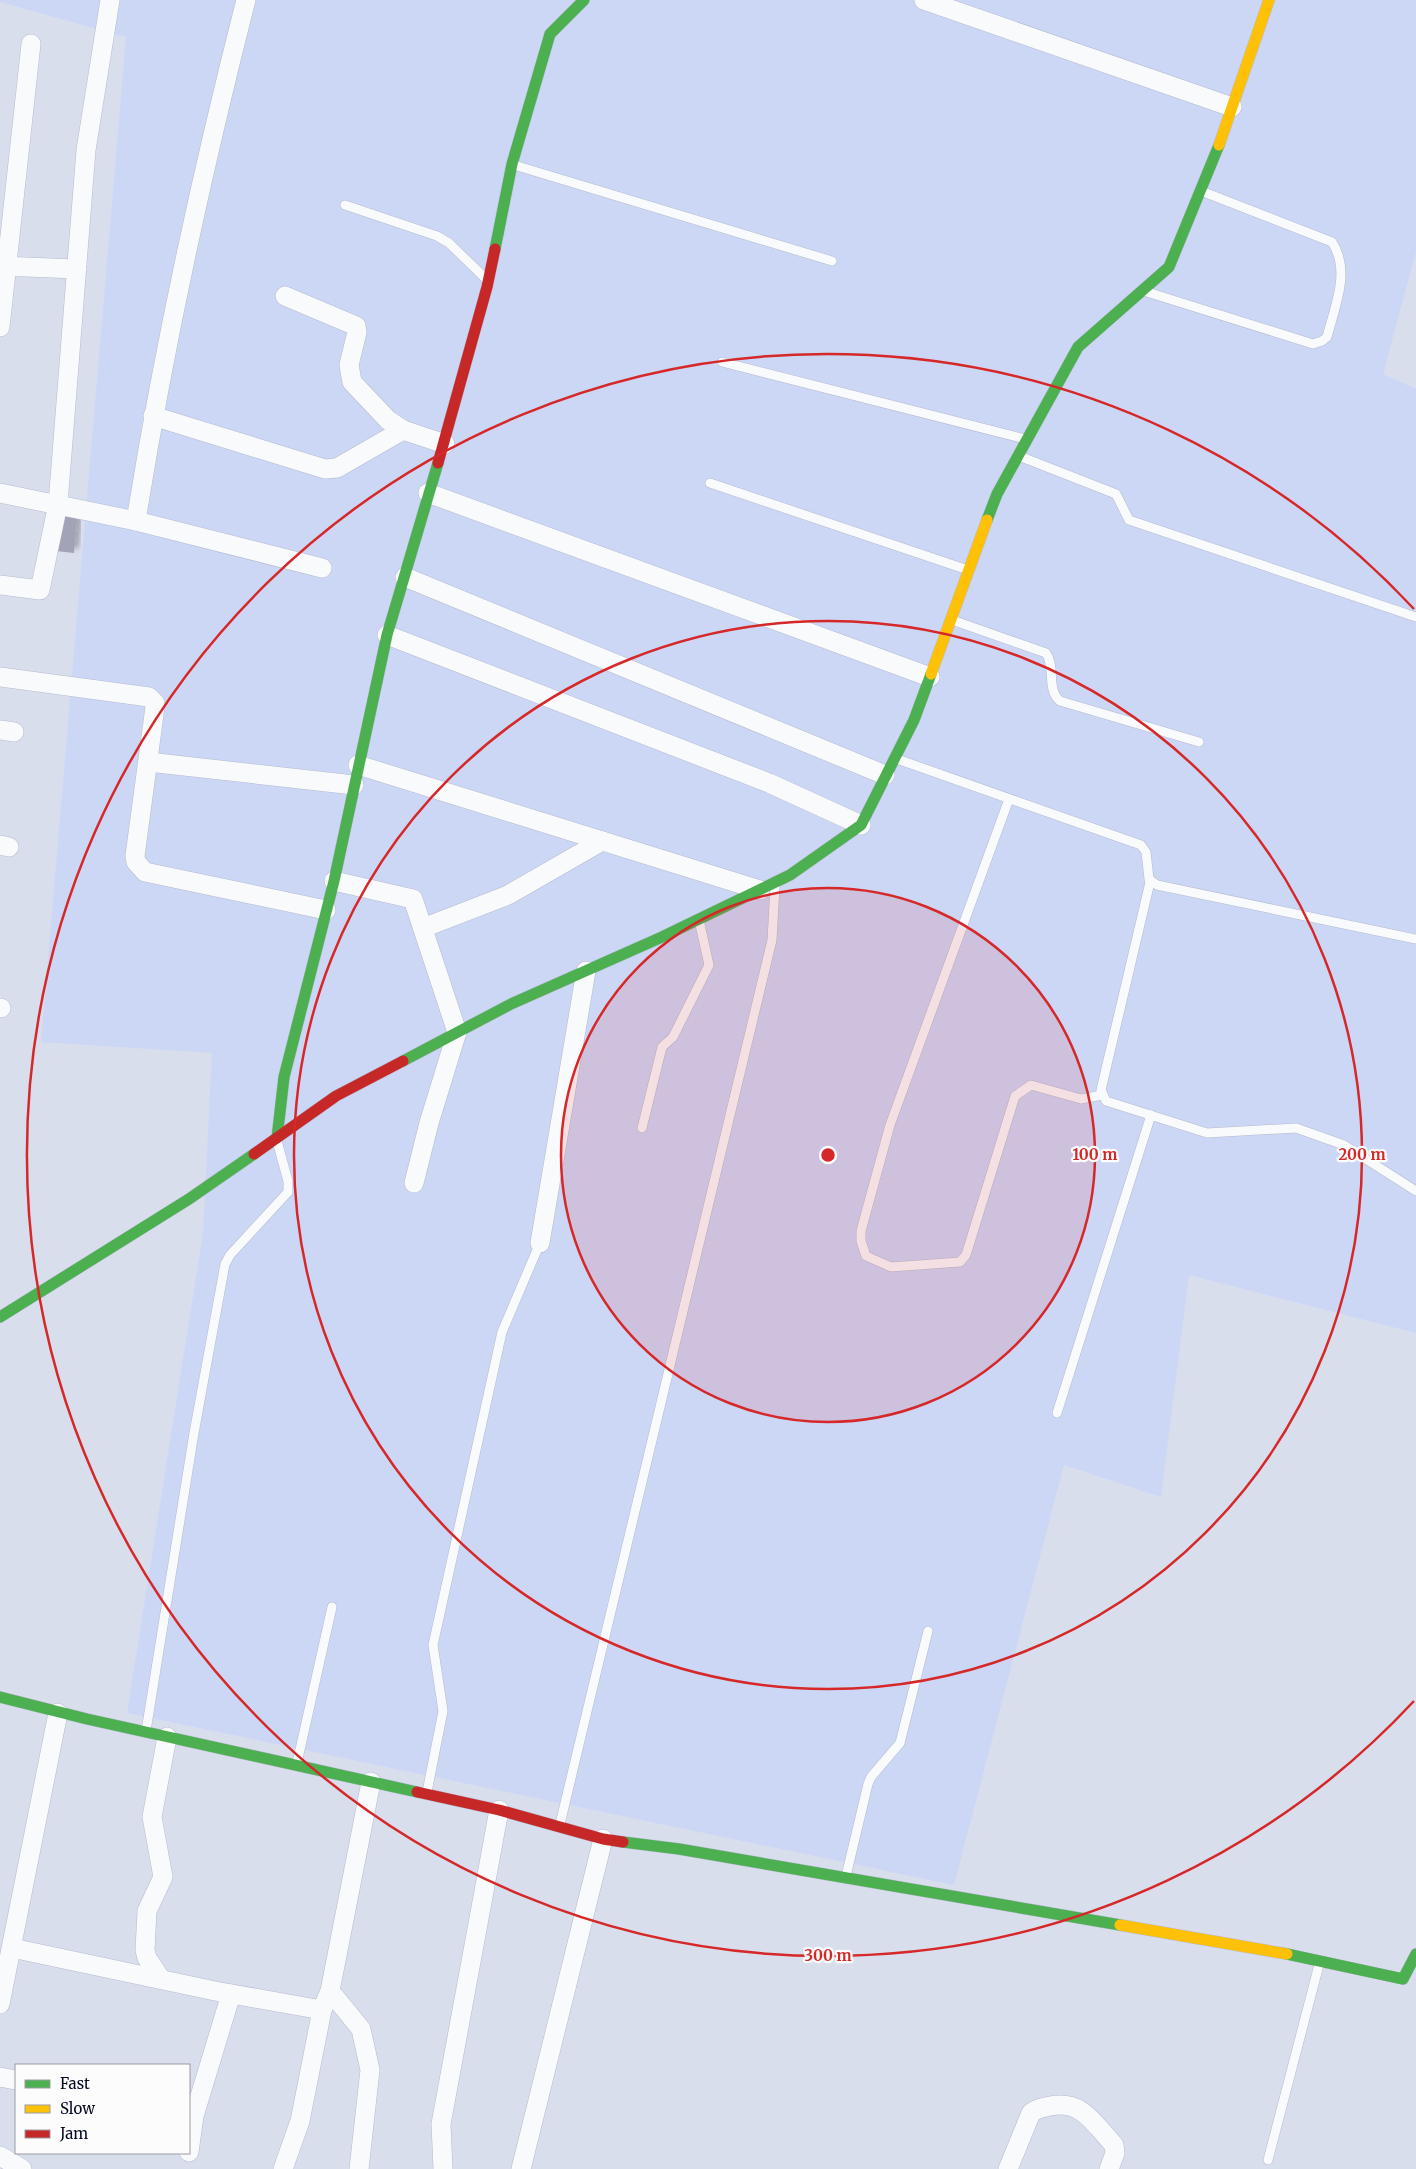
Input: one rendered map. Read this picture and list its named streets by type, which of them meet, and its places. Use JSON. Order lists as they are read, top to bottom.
{
  "legend": ["Fast", "Slow", "Jam"],
  "rings": ["100 m", "200 m", "300 m"]
}
